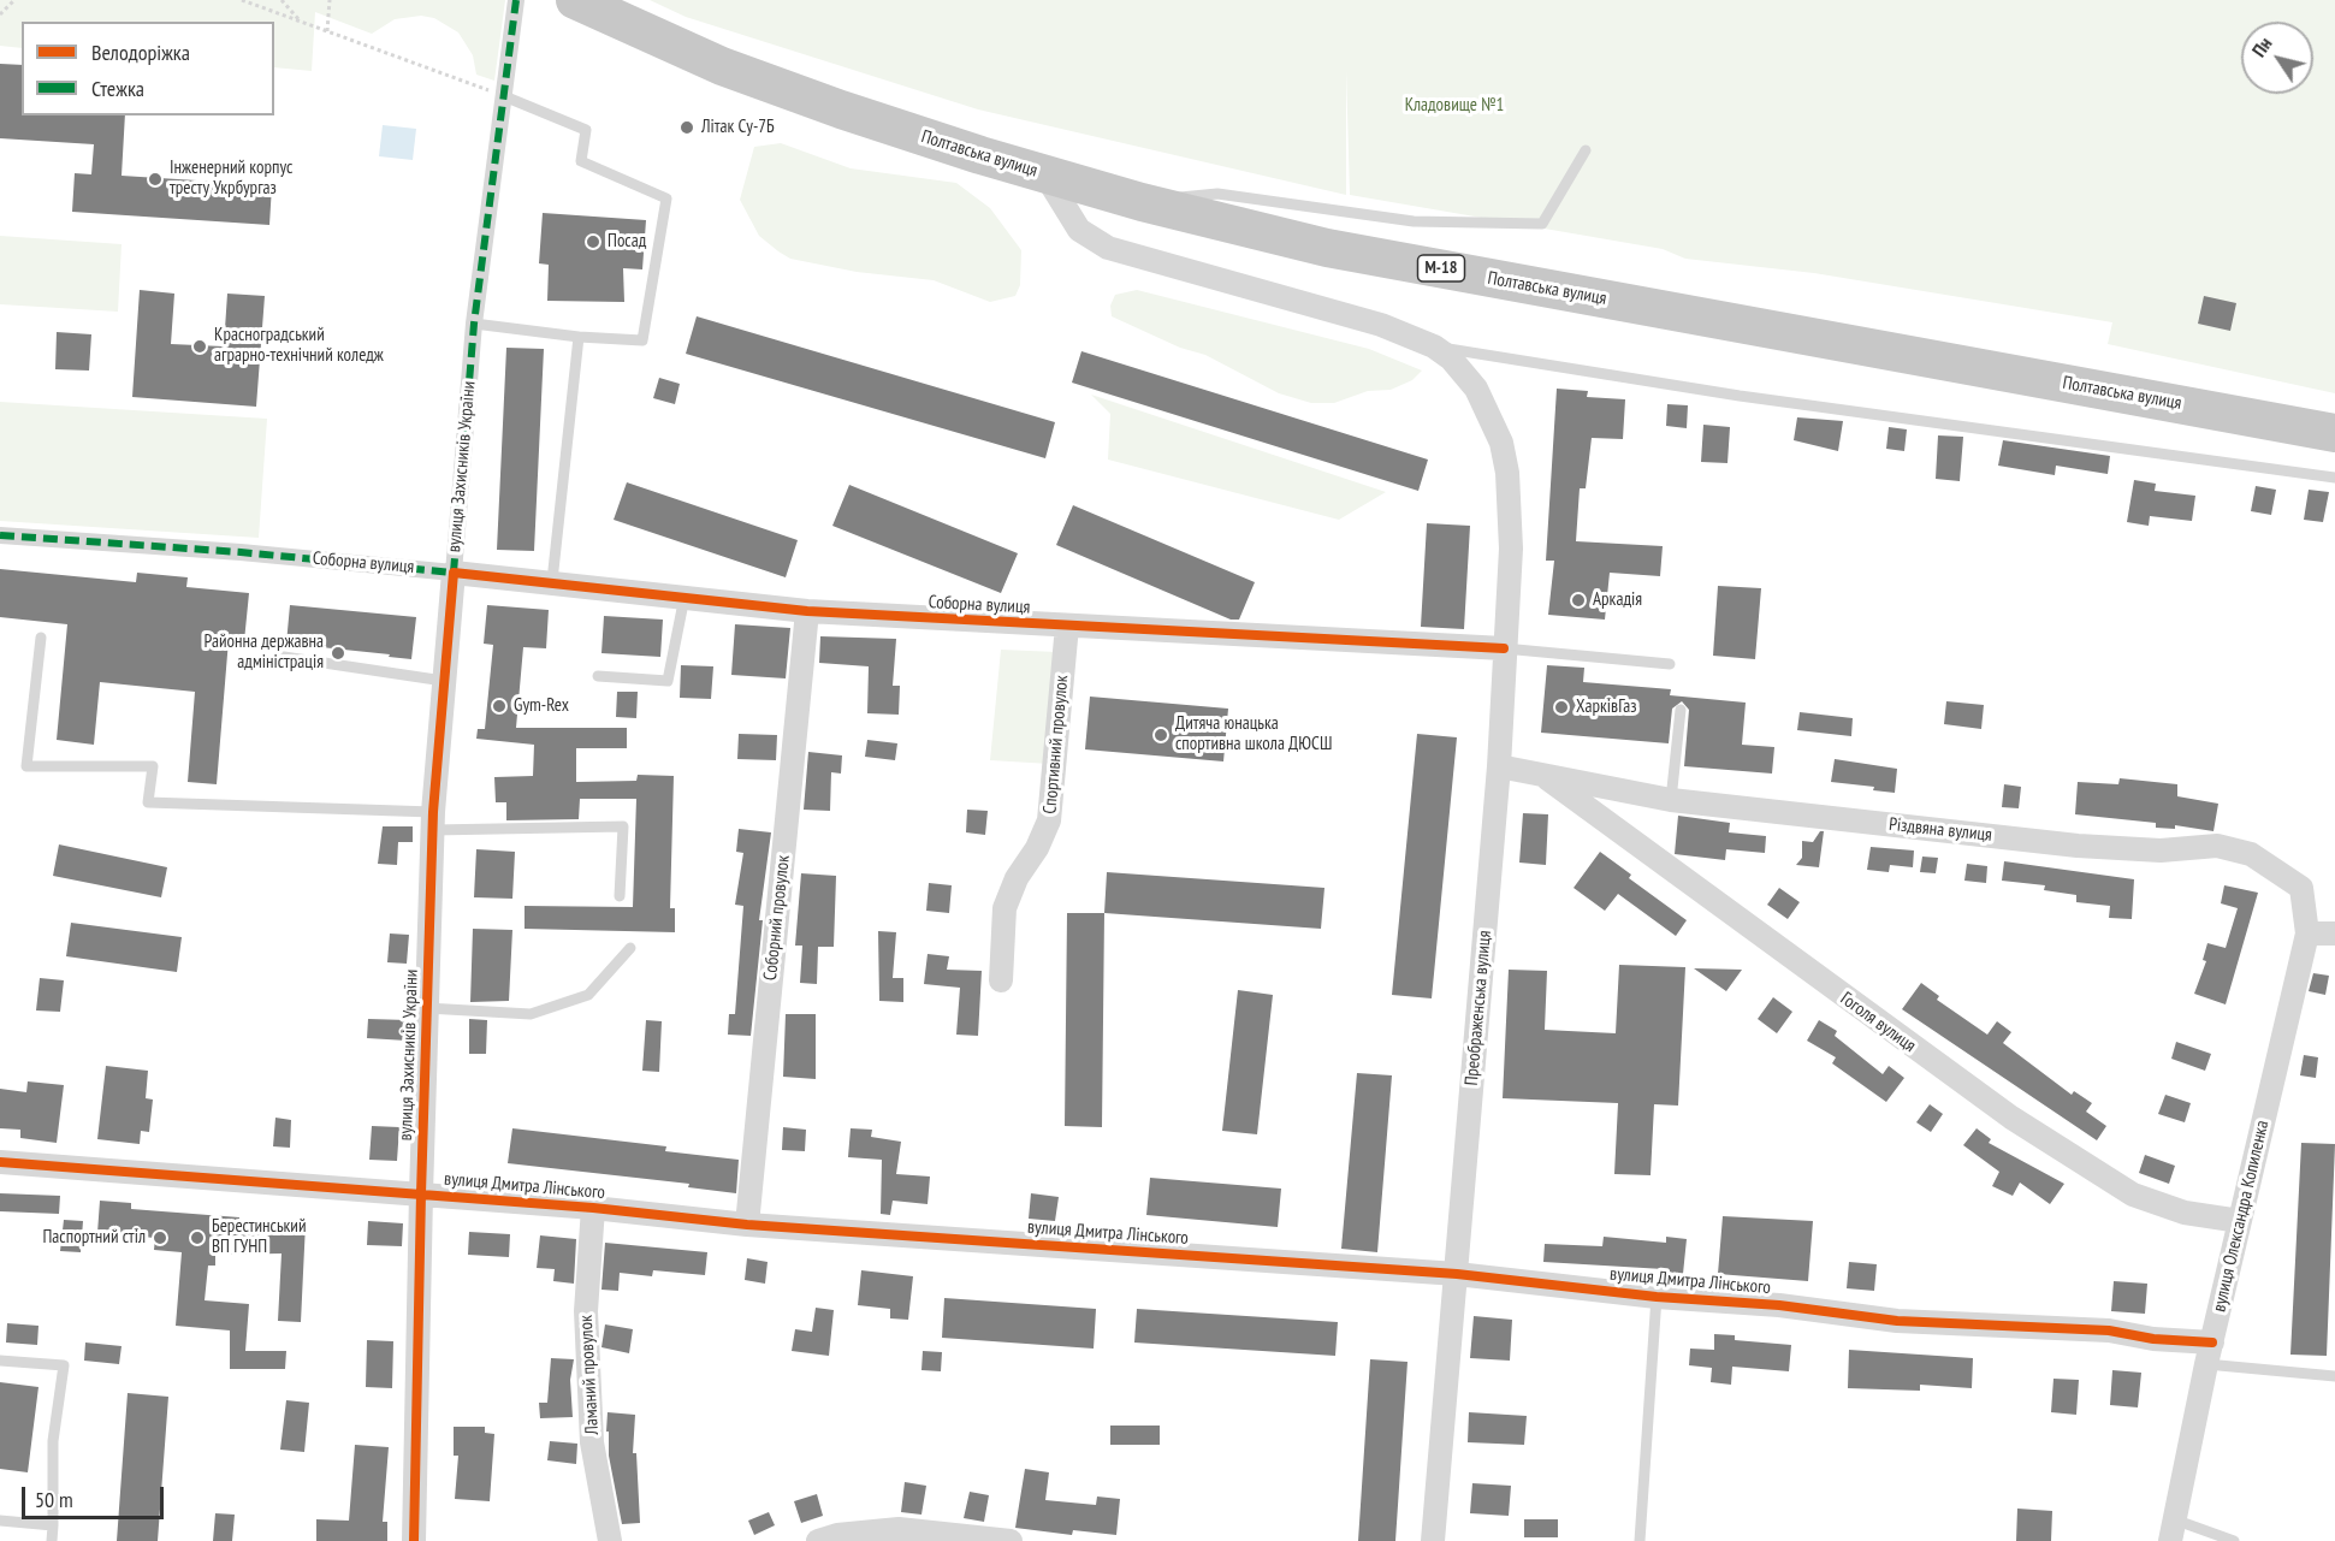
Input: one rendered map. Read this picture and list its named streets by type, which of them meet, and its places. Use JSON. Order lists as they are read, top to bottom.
{
  "streets": {
    "highway": ["Полтавська вулиця", "М-18"],
    "street": [
      "вулиця Захисників України",
      "Соборна вулиця",
      "Спортивний провулок",
      "Різдвяна вулиця",
      "Соборний провулок",
      "Преображенська вулиця",
      "Гоголя вулиця",
      "вулиця Дмитра Лінського",
      "вулиця Олександра Копиленка",
      "Ламаний провулок"
    ]
  },
  "crossings": [
    ["Полтавська вулиця", "Преображенська вулиця"],
    ["вулиця Захисників України", "Соборна вулиця"],
    ["вулиця Захисників України", "вулиця Дмитра Лінського"],
    ["Соборна вулиця", "Спортивний провулок"],
    ["Соборна вулиця", "Соборний провулок"],
    ["Соборна вулиця", "Преображенська вулиця"],
    ["Різдвяна вулиця", "Преображенська вулиця"],
    ["Різдвяна вулиця", "Гоголя вулиця"],
    ["Різдвяна вулиця", "вулиця Олександра Копиленка"],
    ["Соборний провулок", "вулиця Дмитра Лінського"],
    ["Преображенська вулиця", "вулиця Дмитра Лінського"],
    ["Гоголя вулиця", "вулиця Олександра Копиленка"],
    ["вулиця Дмитра Лінського", "вулиця Олександра Копиленка"],
    ["вулиця Дмитра Лінського", "Ламаний провулок"]
  ],
  "parks": ["Кладовище №1"],
  "places": [
    "Літак Су-7Б",
    "Інженерний корпус тресту Укрбургаз",
    "Посад",
    "Красноградський аграрно-технічний коледж",
    "Аркадія",
    "Районна державна адміністрація",
    "Gym-Rex",
    "ХарківГаз",
    "Дитяча юнацька спортивна школа ДЮСШ",
    "Паспортний стіл",
    "Берестинський ВП ГУНП"
  ],
  "legend": ["Велодоріжка", "Стежка"],
  "scale_bar": "50 m",
  "north": "top left"
}
